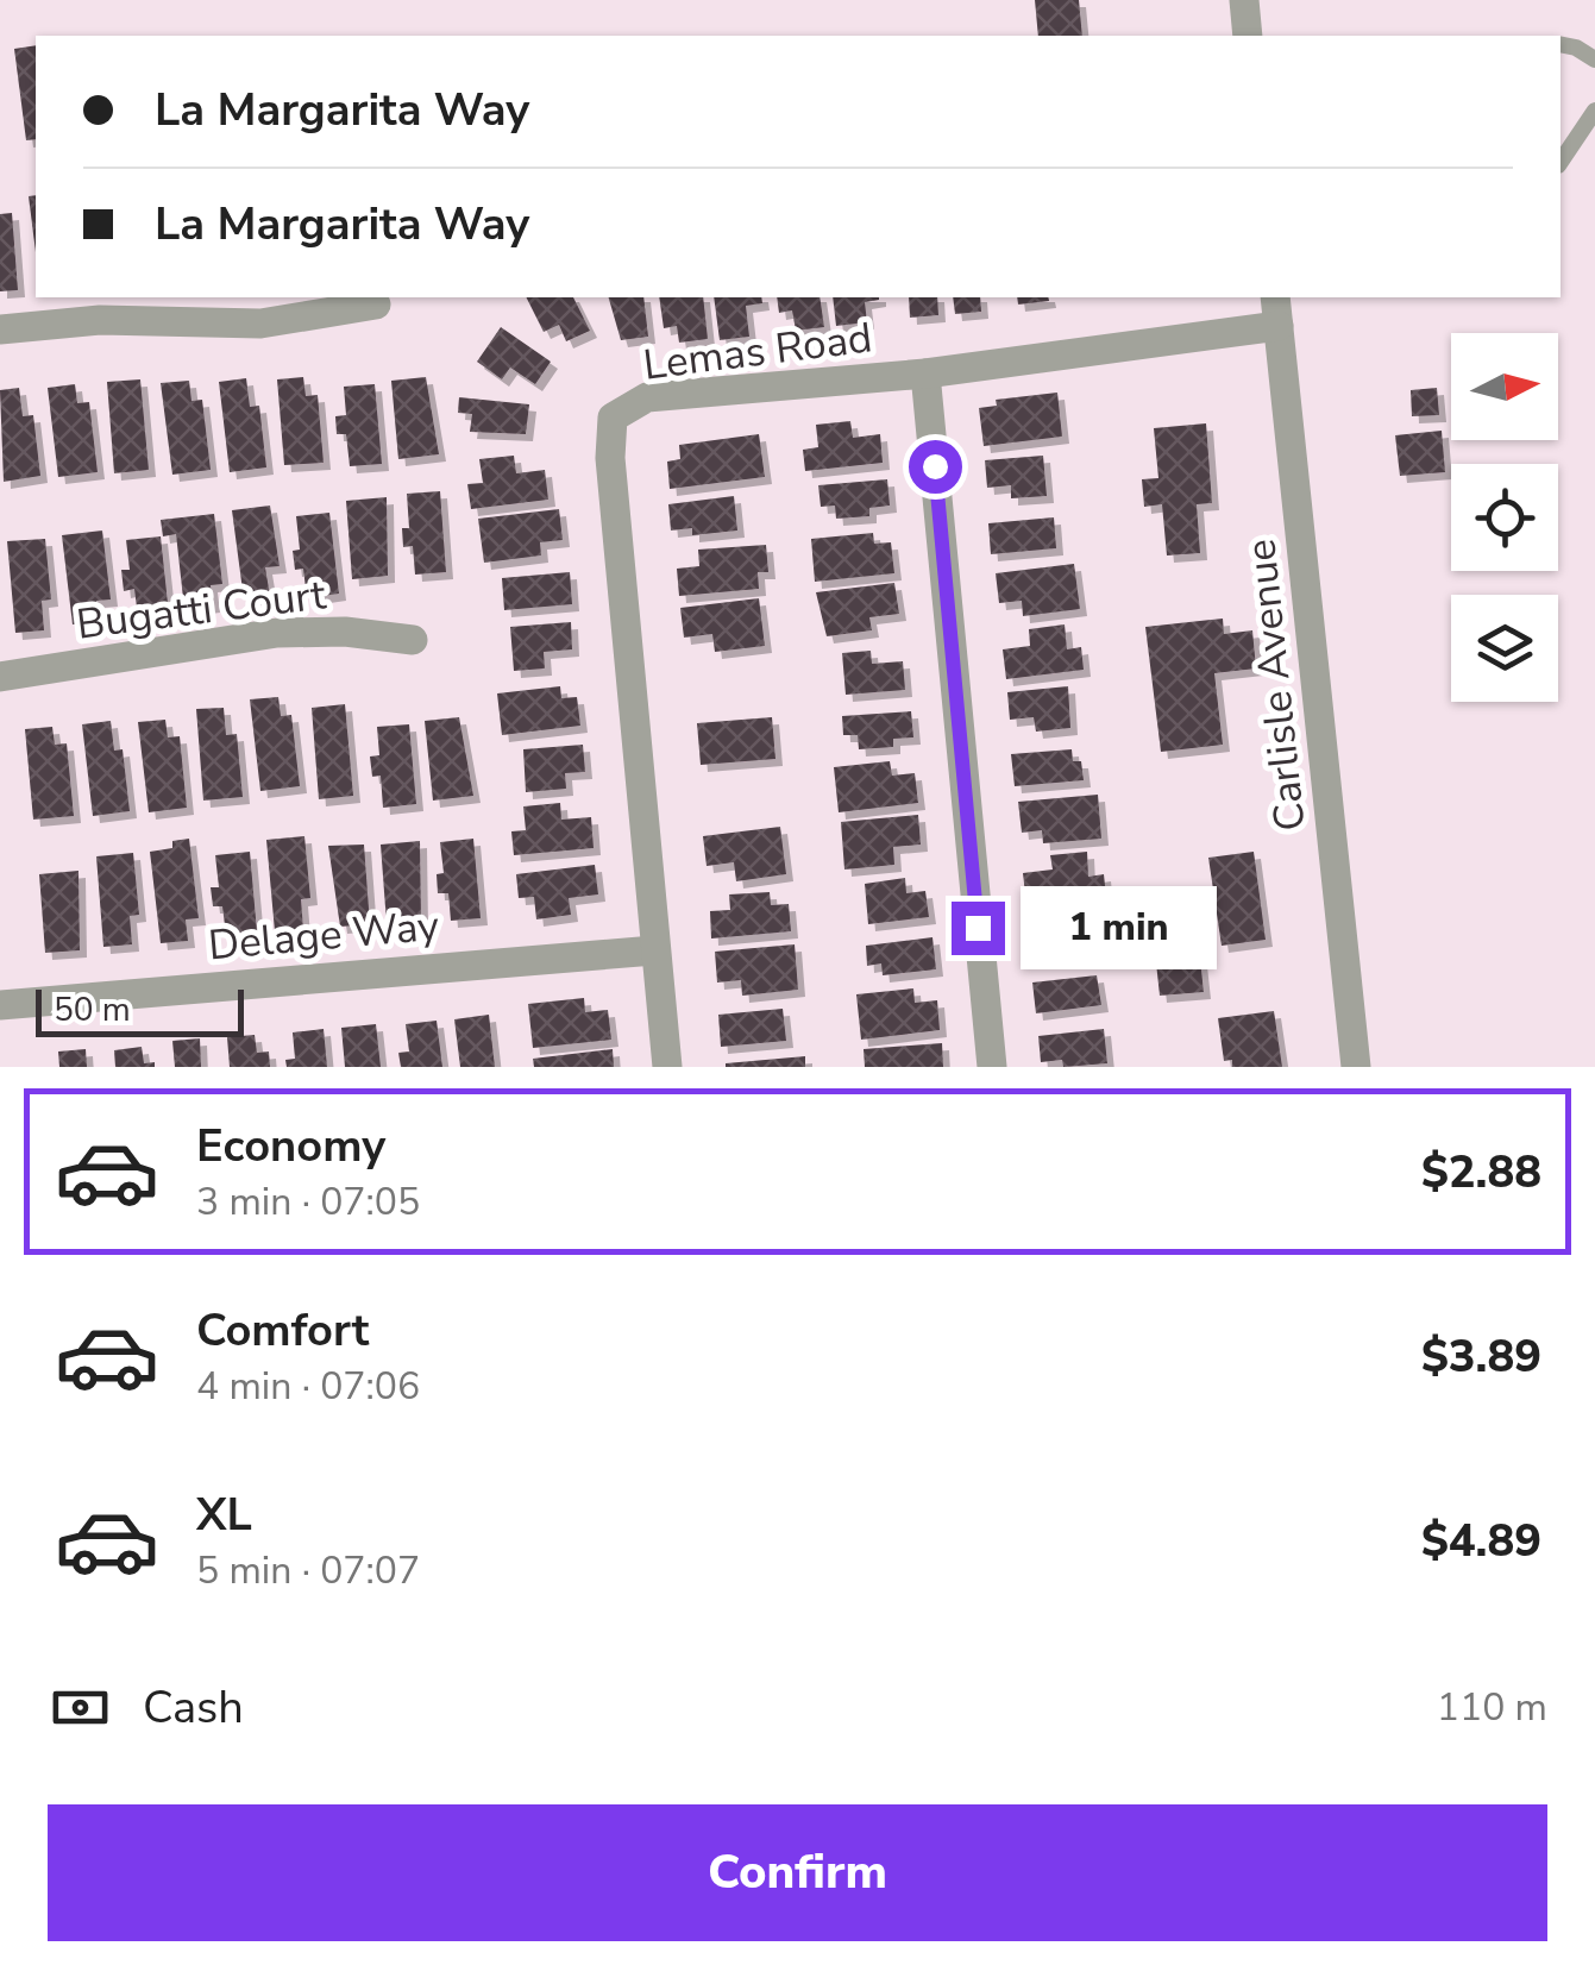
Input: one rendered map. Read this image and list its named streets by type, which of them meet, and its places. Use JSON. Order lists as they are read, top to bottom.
{
  "streets": {
    "street": [
      "Lemas Road",
      "Bugatti Court",
      "Carlisle Avenue",
      "Delage Way"
    ]
  },
  "crossings": [
    ["Lemas Road", "Carlisle Avenue"],
    ["Lemas Road", "Delage Way"]
  ],
  "scale_bar": "50 m",
  "north": "right",
  "page": {
    "banner": ["La Margarita Way", "La Margarita Way"],
    "bubble": "1 min",
    "scale": "50 m",
    "list": [
      {
        "name": "Economy",
        "note": "3 min · 07:05",
        "value": "$2.88"
      },
      {
        "name": "Comfort",
        "note": "4 min · 07:06",
        "value": "$3.89"
      },
      {
        "name": "XL",
        "note": "5 min · 07:07",
        "value": "$4.89"
      }
    ],
    "pay": ["Cash", "110 m"],
    "buttons": "Confirm"
  }
}
